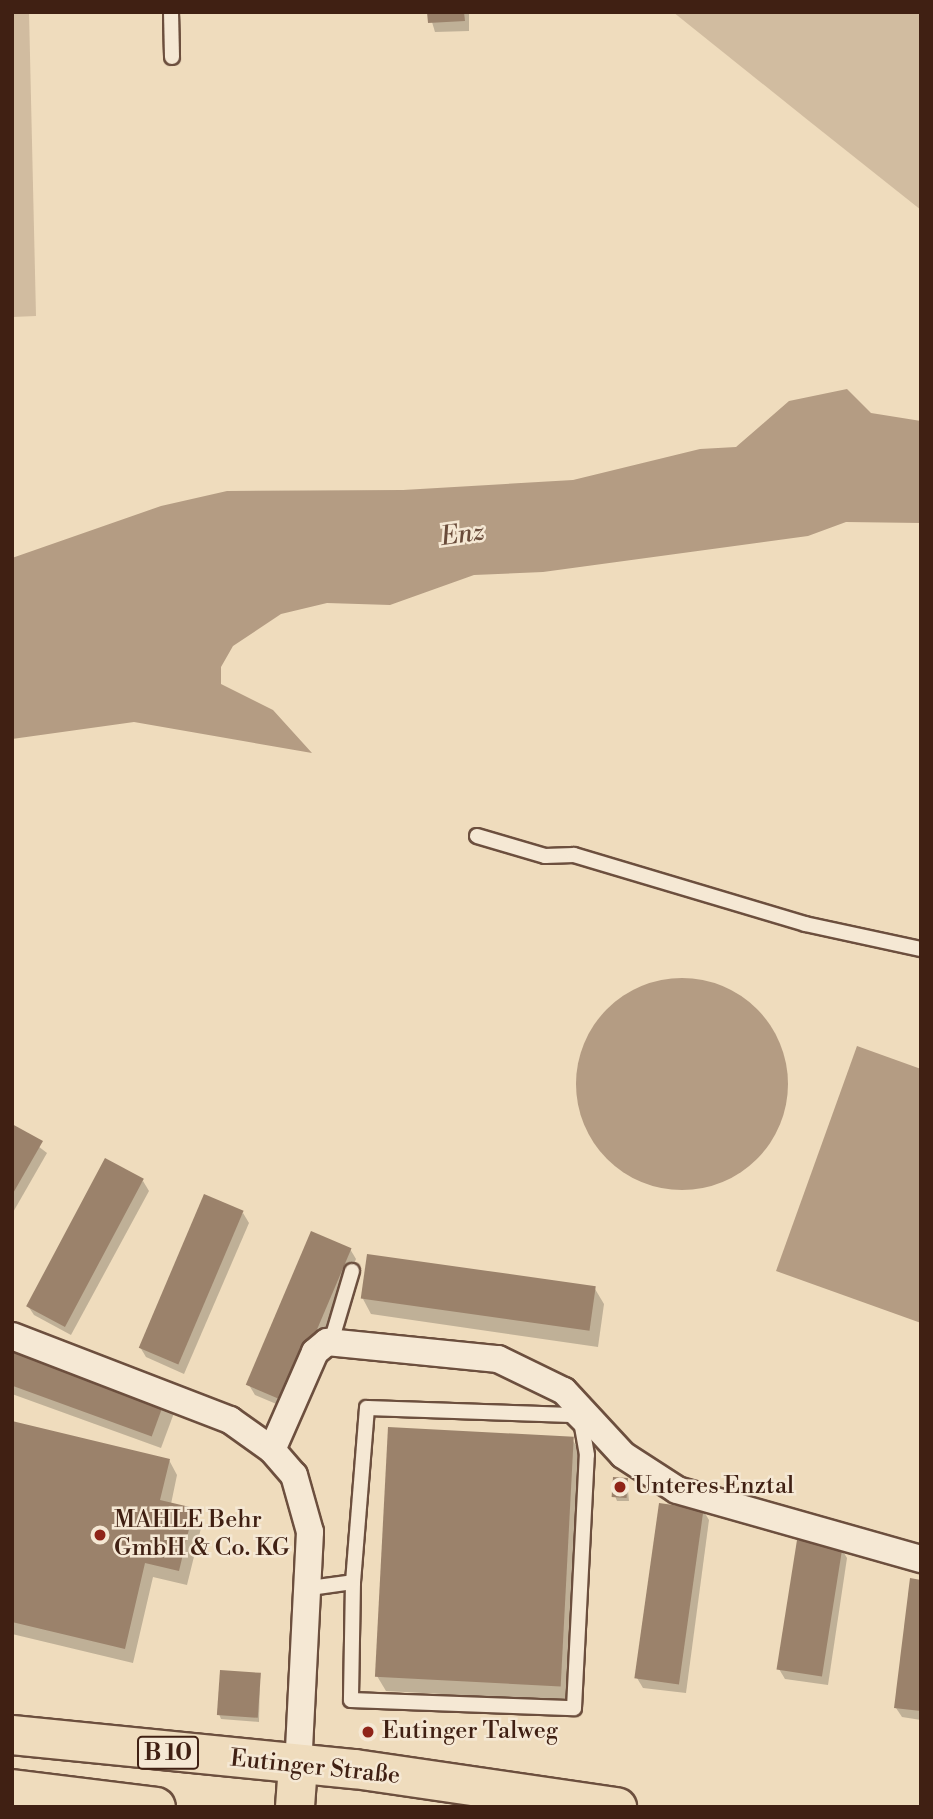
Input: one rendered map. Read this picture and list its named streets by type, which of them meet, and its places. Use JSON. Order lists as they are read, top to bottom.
{
  "streets": {
    "main road": ["B 10", "Eutinger Straße"]
  },
  "water": ["Enz"],
  "places": ["Unteres Enztal", "MAHLE Behr GmbH & Co. KG", "Eutinger Talweg"]
}
